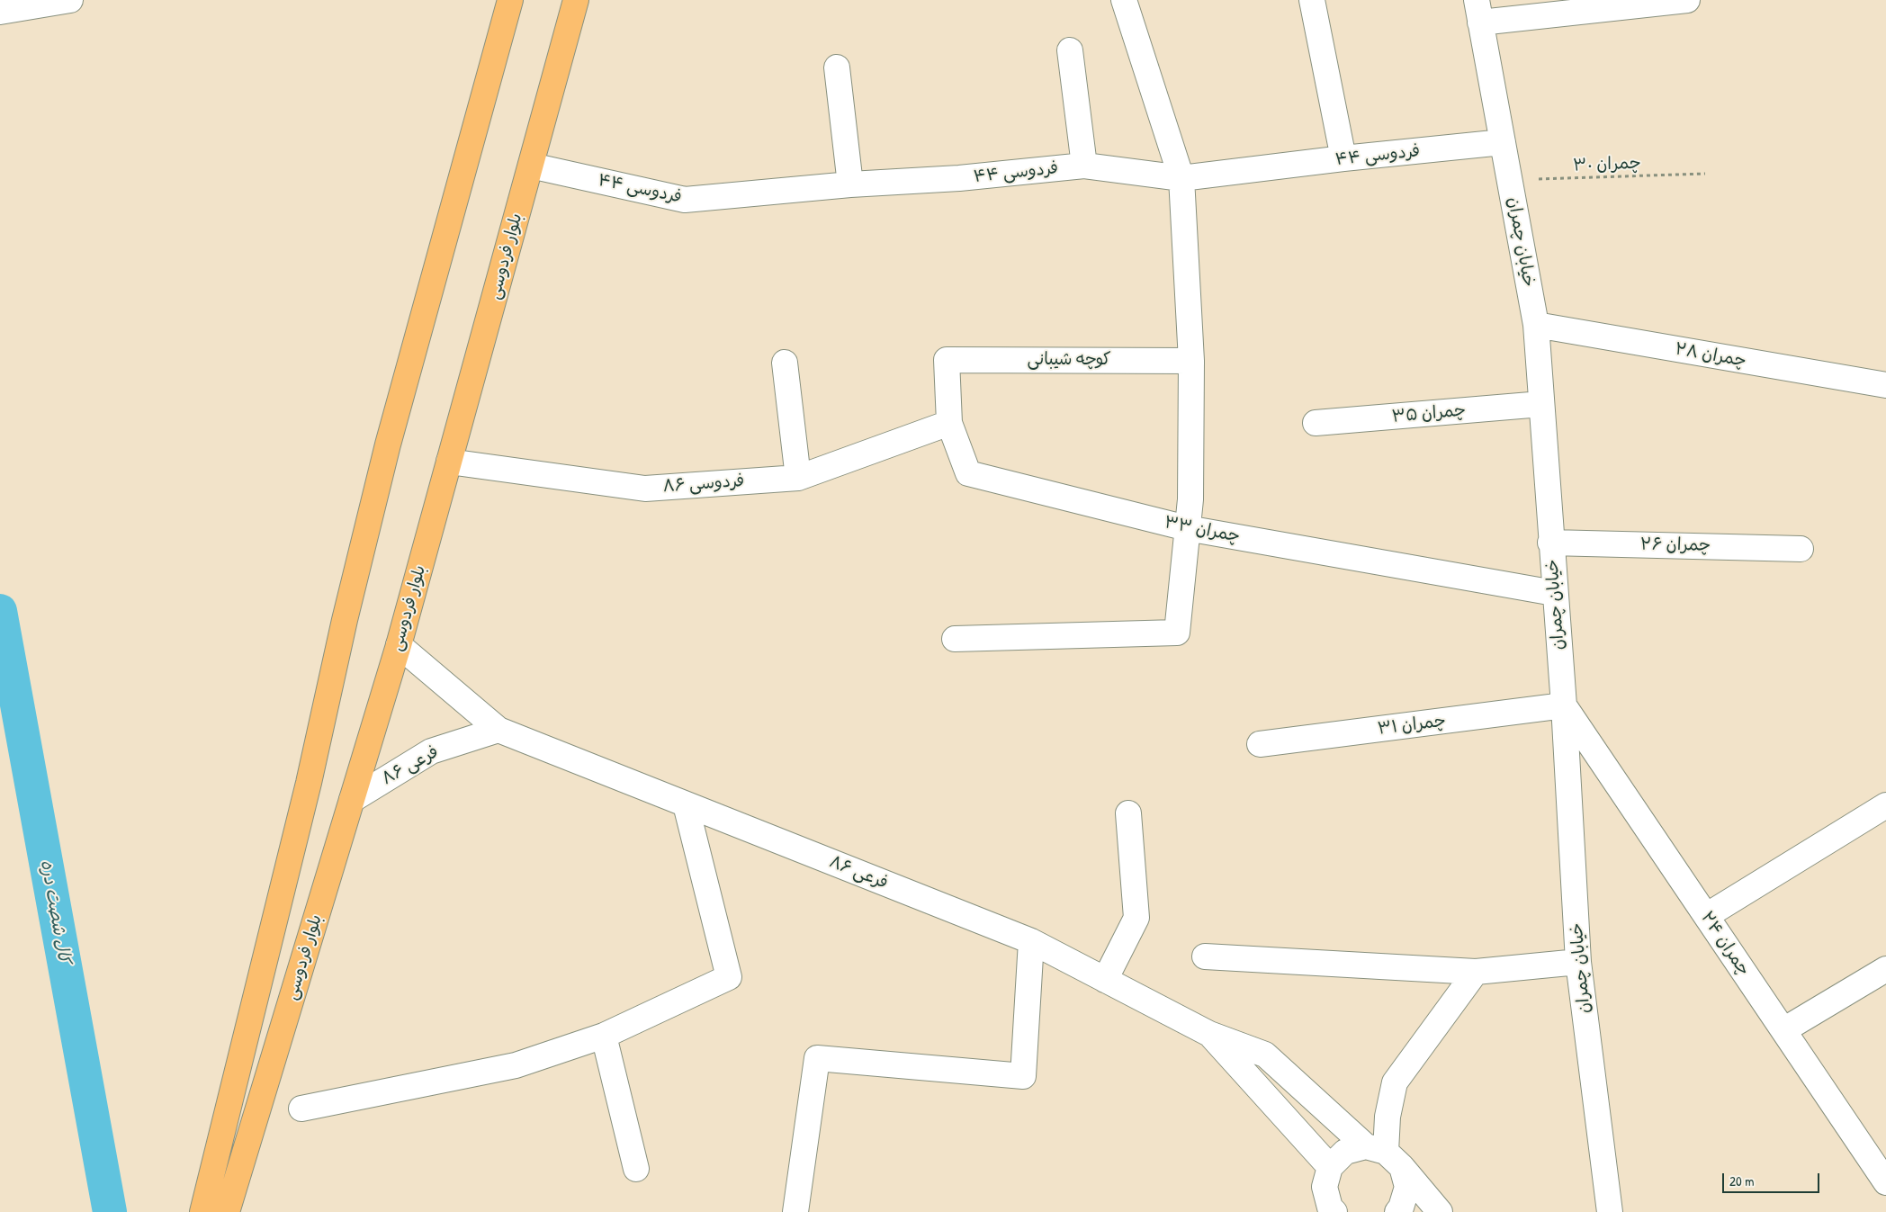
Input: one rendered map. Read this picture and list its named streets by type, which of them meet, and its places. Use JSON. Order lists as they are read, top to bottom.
{
  "streets": {
    "main road": ["بلوار فردوسی"],
    "street": [
      "فردوسی ۴۴",
      "خیابان چمران",
      "چمران ۲۸",
      "کوچه شیبانی",
      "چمران ۳۵",
      "فردوسی ۸۶",
      "چمران ۳۳",
      "چمران ۲۶",
      "چمران ۳۱",
      "فرعی ۸۶",
      "چمران ۲۴"
    ],
    "path": ["چمران ۳۰"]
  },
  "crossings": [
    ["فردوسی ۴۴", "خیابان چمران"],
    ["فردوسی ۴۴", "بلوار فردوسی"],
    ["چمران ۳۰", "خیابان چمران"],
    ["خیابان چمران", "چمران ۲۸"],
    ["خیابان چمران", "چمران ۳۵"],
    ["خیابان چمران", "چمران ۳۳"],
    ["خیابان چمران", "چمران ۲۶"],
    ["خیابان چمران", "چمران ۳۱"],
    ["خیابان چمران", "چمران ۲۴"],
    ["بلوار فردوسی", "فردوسی ۸۶"],
    ["بلوار فردوسی", "فرعی ۸۶"],
    ["کوچه شیبانی", "چمران ۳۳"],
    ["فردوسی ۸۶", "چمران ۳۳"],
    ["چمران ۳۱", "چمران ۲۴"]
  ],
  "water": ["کال شصت دره"],
  "scale_bar": "20 m"
}
